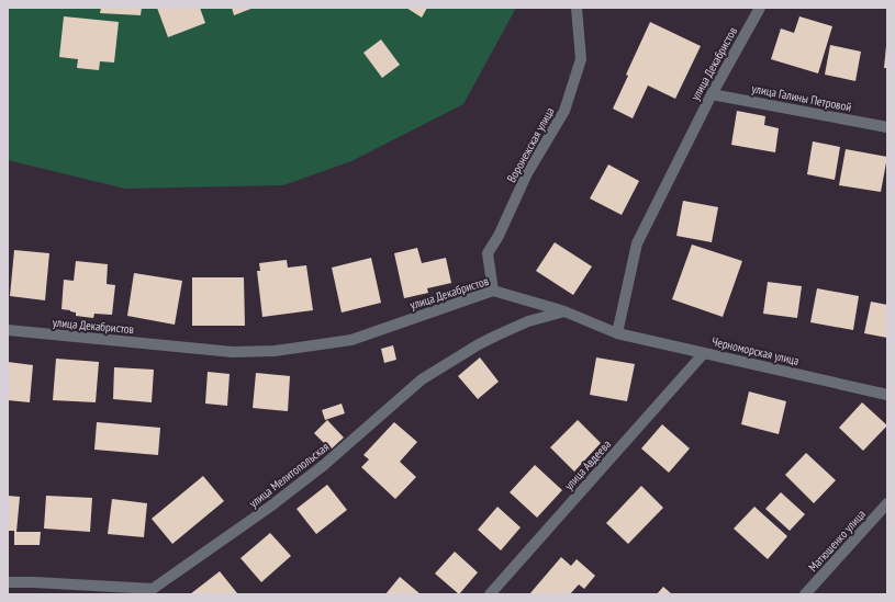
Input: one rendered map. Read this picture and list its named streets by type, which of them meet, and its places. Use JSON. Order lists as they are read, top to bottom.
{
  "streets": {
    "street": [
      "улица Декабристов",
      "улица Галины Петровой",
      "Воронежская улица",
      "Черноморская улица",
      "улица Авдеева",
      "улица Мелитопольская",
      "Матюшенко улица"
    ]
  },
  "crossings": [
    ["улица Декабристов", "улица Галины Петровой"],
    ["улица Декабристов", "Воронежская улица"],
    ["улица Декабристов", "Черноморская улица"],
    ["улица Декабристов", "улица Мелитопольская"],
    ["Черноморская улица", "улица Авдеева"]
  ]
}
